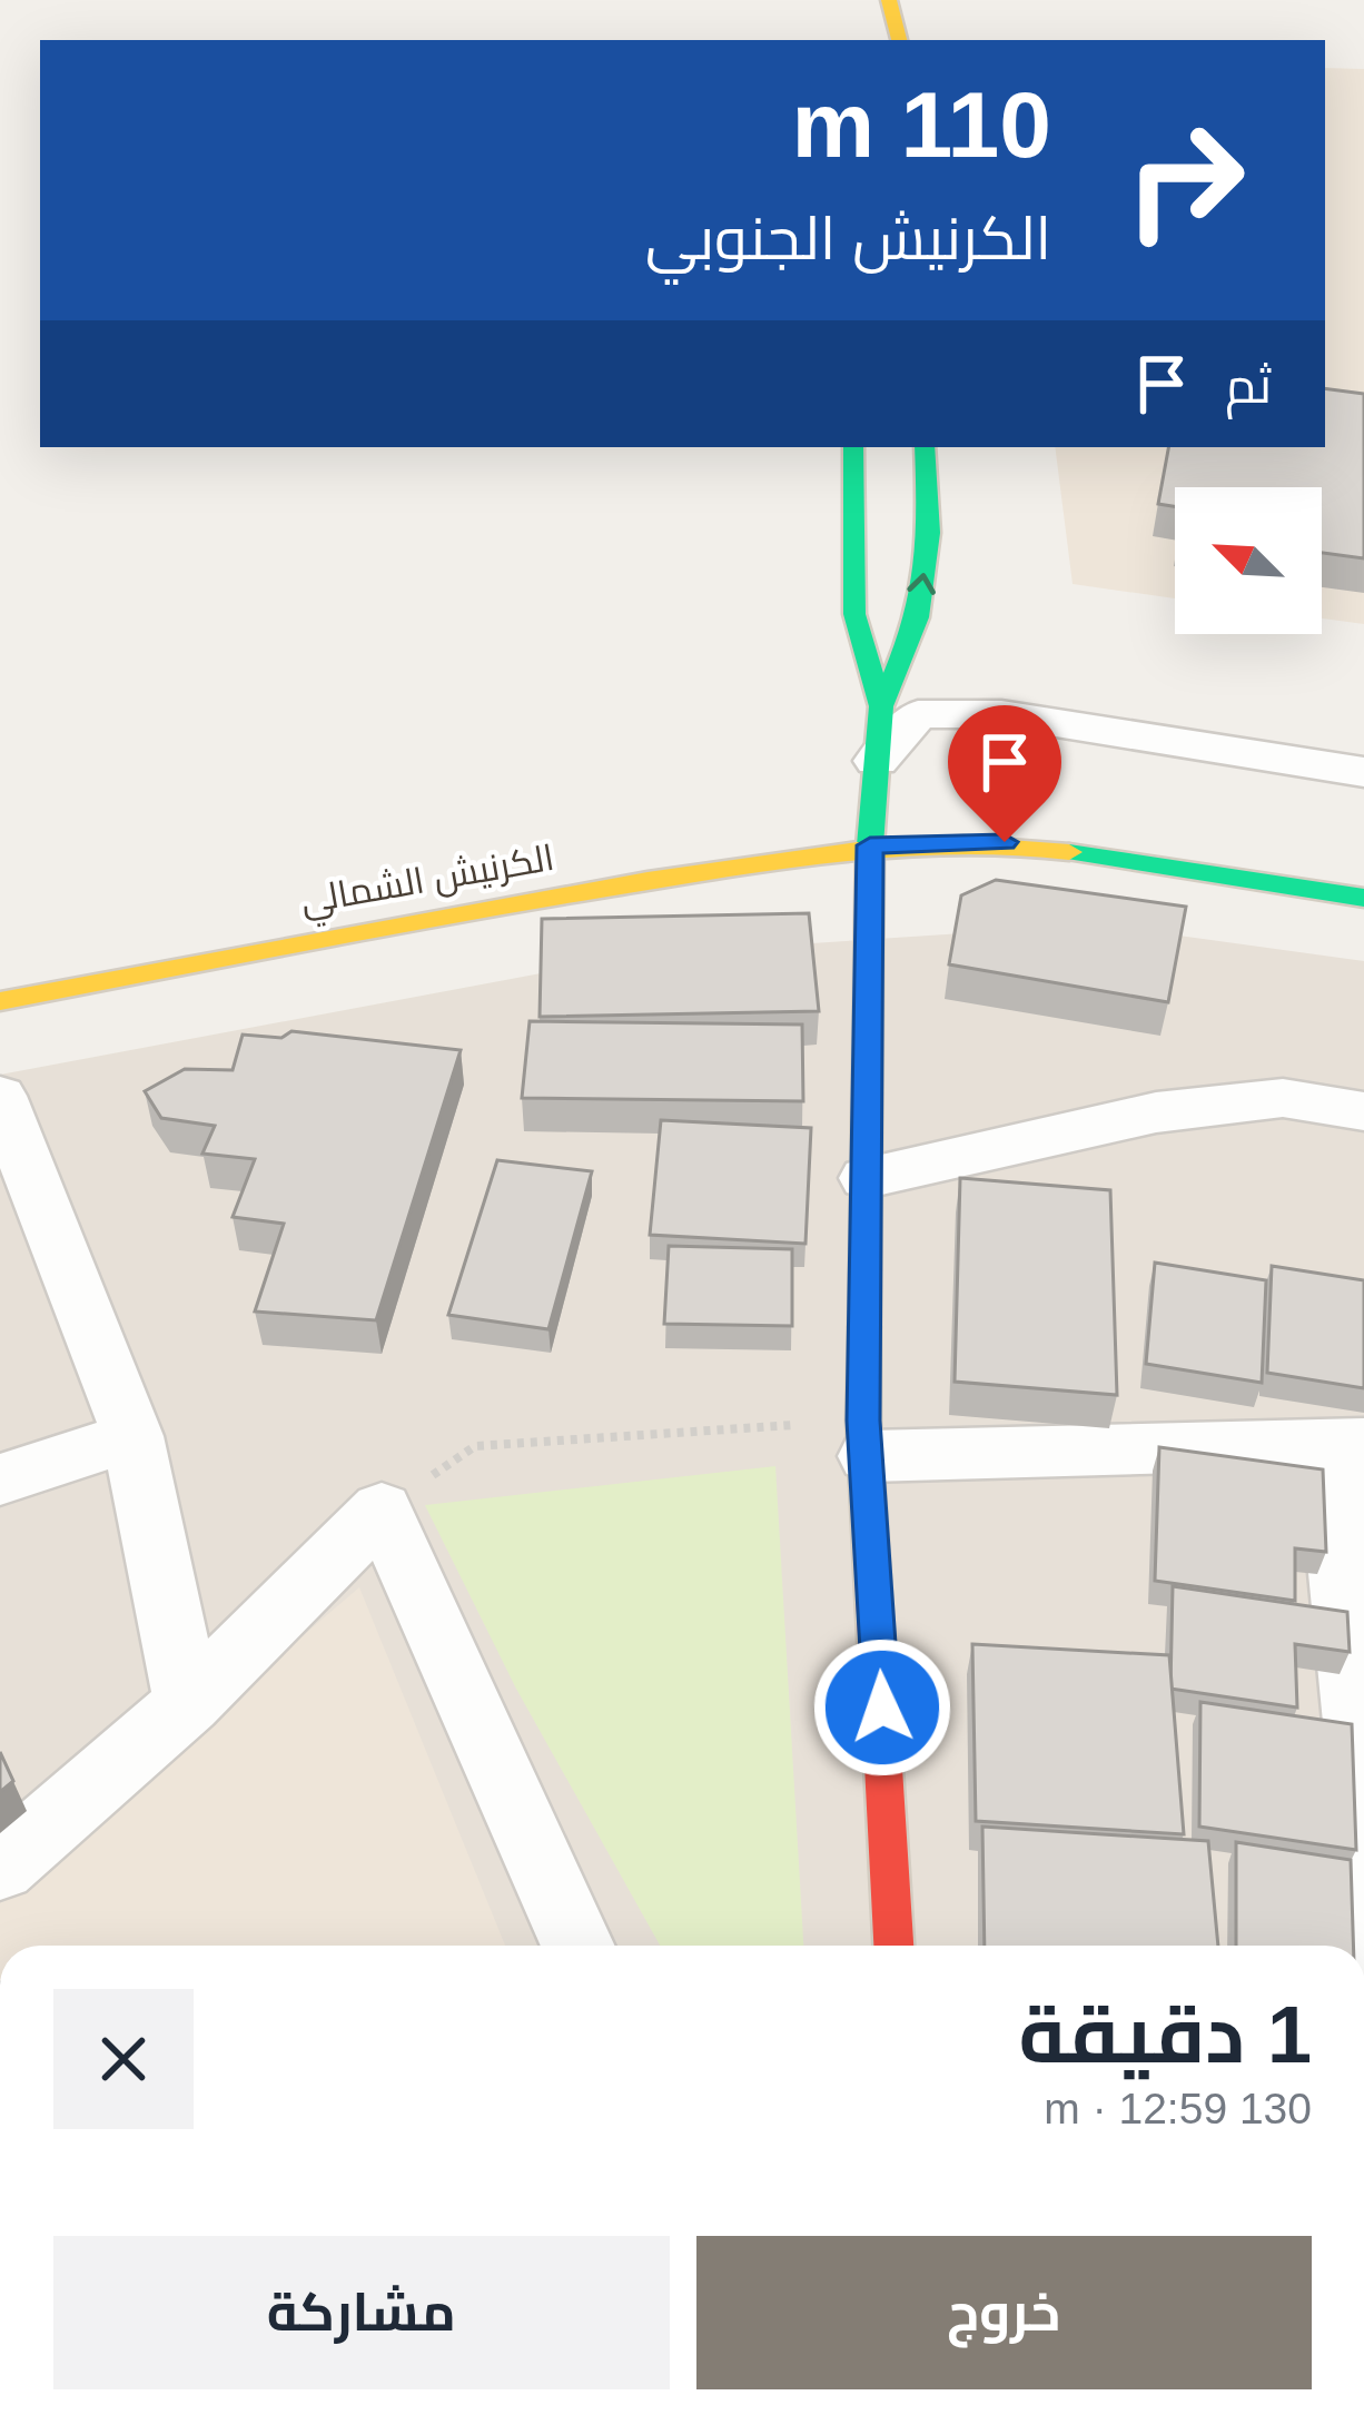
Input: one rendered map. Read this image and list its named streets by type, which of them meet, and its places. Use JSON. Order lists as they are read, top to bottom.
{
  "streets": {
    "main road": ["الكرنيش الشمالي"]
  },
  "north": "top left",
  "page": {
    "turn": ["110 m", "الكرنيش الجنوبي"],
    "then": "ثم",
    "heading": ["1 دقيقة", "130 m · 12:59"],
    "buttons": ["خروج", "مشاركة"]
  }
}
